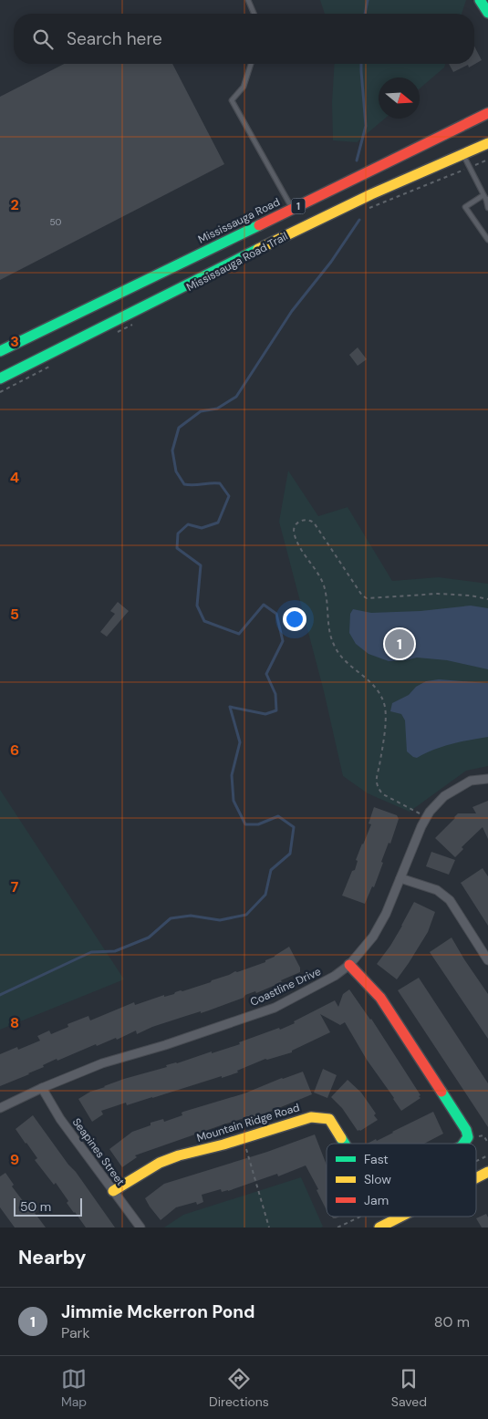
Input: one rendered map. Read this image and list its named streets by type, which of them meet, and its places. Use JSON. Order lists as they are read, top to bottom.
{
  "streets": {
    "main road": ["1", "Mississauga Road", "Mountain Ridge Road"],
    "street": ["Coastline Drive", "Seapines Street"]
  },
  "crossings": [
    ["Coastline Drive", "Seapines Street"],
    ["Mountain Ridge Road", "Seapines Street"]
  ],
  "house_numbers": ["50"],
  "legend": ["Fast", "Slow", "Jam"],
  "scale_bar": "50 m",
  "north": "right",
  "page": {
    "search": "Search here",
    "pins": "1",
    "scale": "50 m",
    "heading": "Nearby",
    "list": [
      {
        "mark": "1",
        "name": "Jimmie Mckerron Pond",
        "note": "Park",
        "value": "80 m"
      }
    ],
    "nav": ["Map", "Directions", "Saved"]
  },
  "grid": {
    "rows": [
      "2",
      "3",
      "4",
      "5",
      "6",
      "7",
      "8",
      "9"
    ]
  }
}
